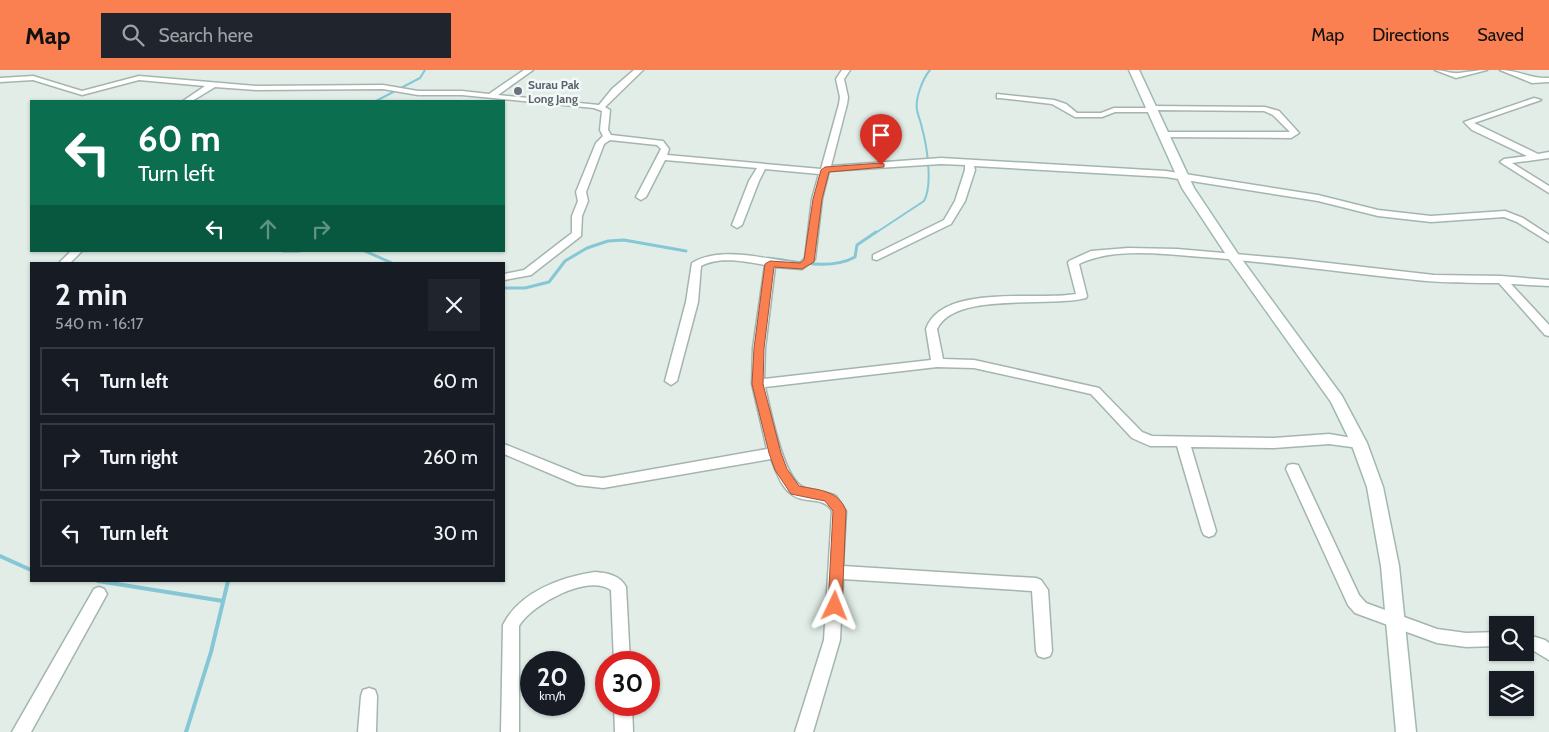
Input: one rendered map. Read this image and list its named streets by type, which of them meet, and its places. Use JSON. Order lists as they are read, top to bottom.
{
  "places": ["Surau Pak Long Jang"],
  "page": {
    "header": "Map",
    "search": "Search here",
    "nav": ["Map", "Directions", "Saved"],
    "turn": ["60 m", "Turn left"],
    "heading": ["2 min", "540 m · 16:17"],
    "list": [
      {
        "name": "Turn left",
        "value": "60 m"
      },
      {
        "name": "Turn right",
        "value": "260 m"
      },
      {
        "name": "Turn left",
        "value": "30 m"
      }
    ],
    "speed": "20 km/h",
    "limit": "30"
  }
}
